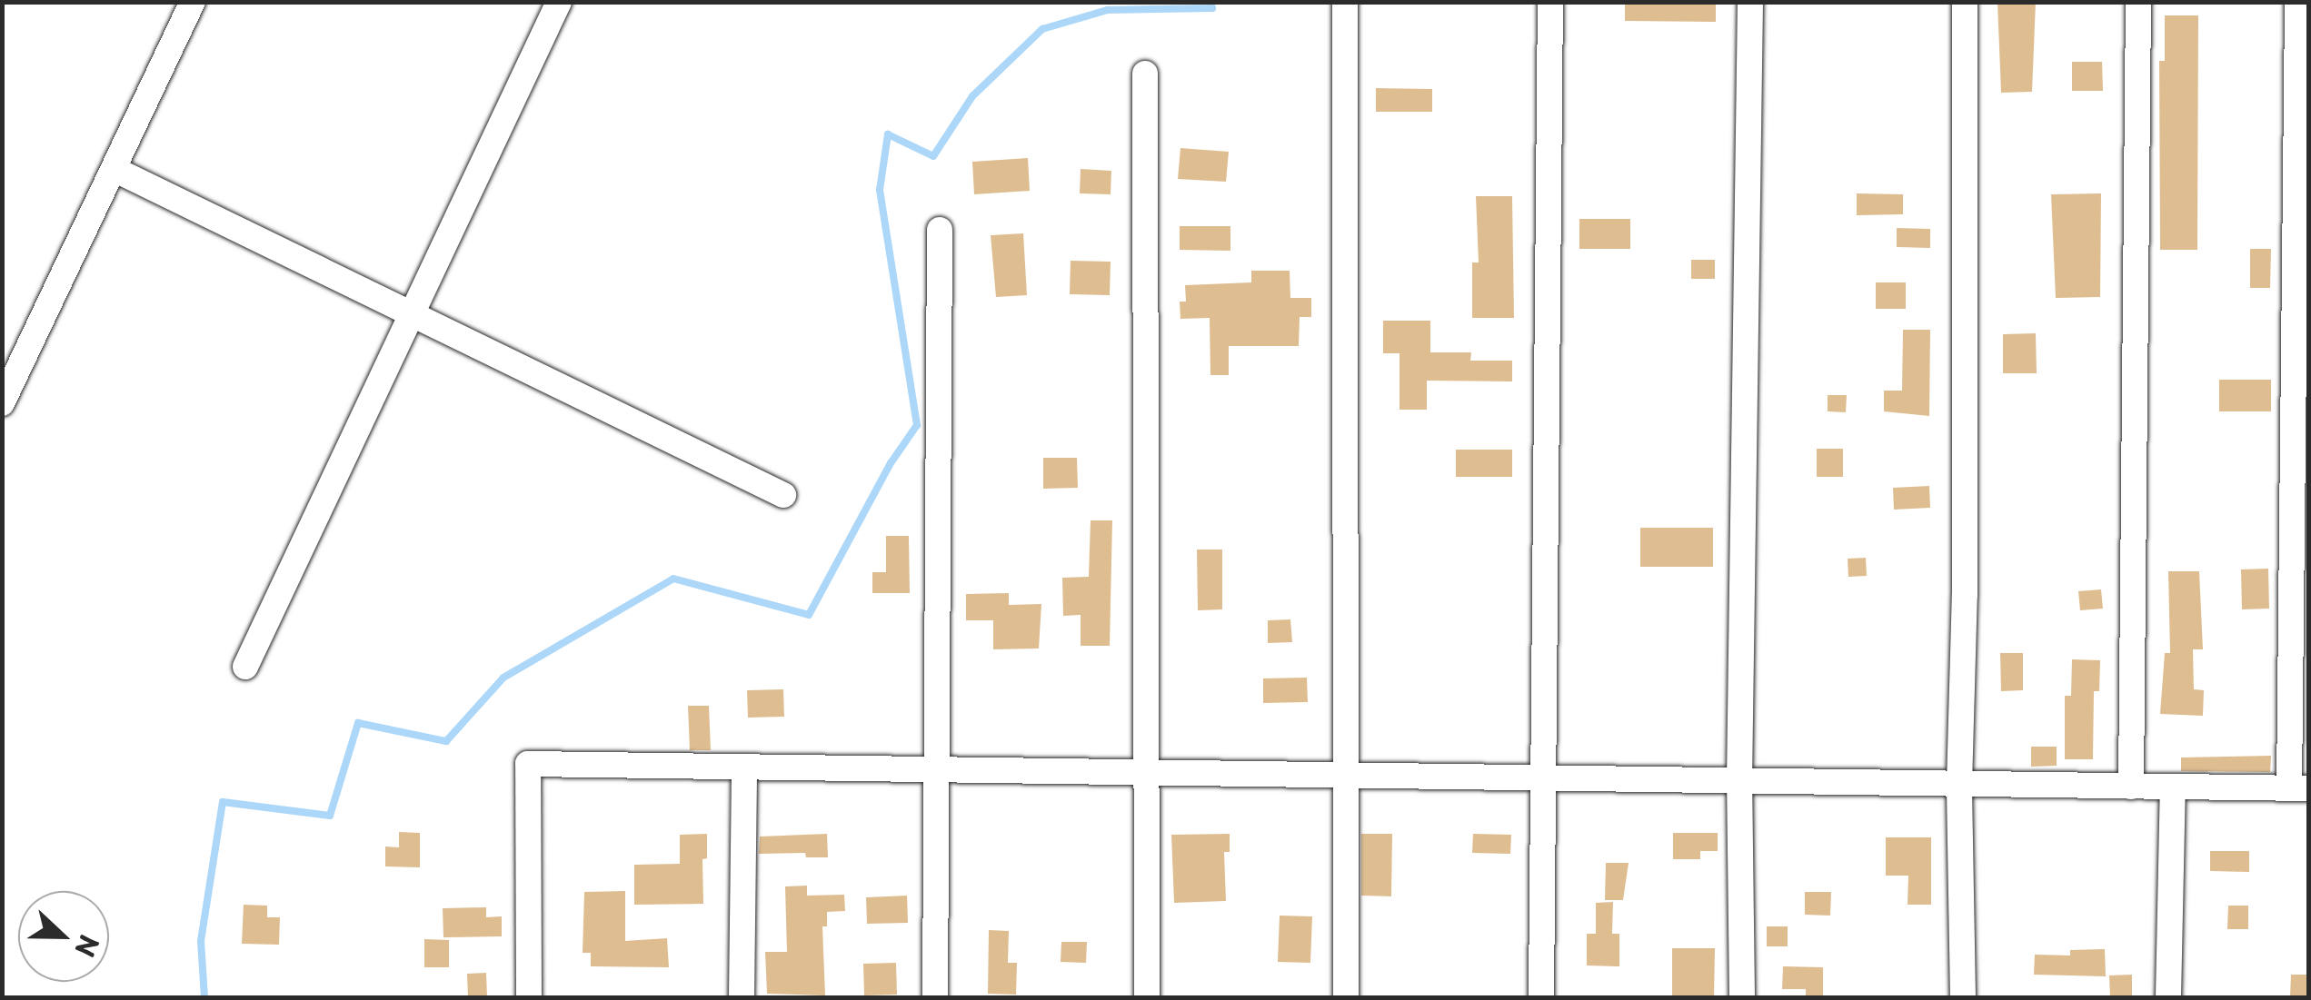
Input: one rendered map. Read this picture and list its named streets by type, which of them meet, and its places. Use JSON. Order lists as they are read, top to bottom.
{
  "north": "right"
}
